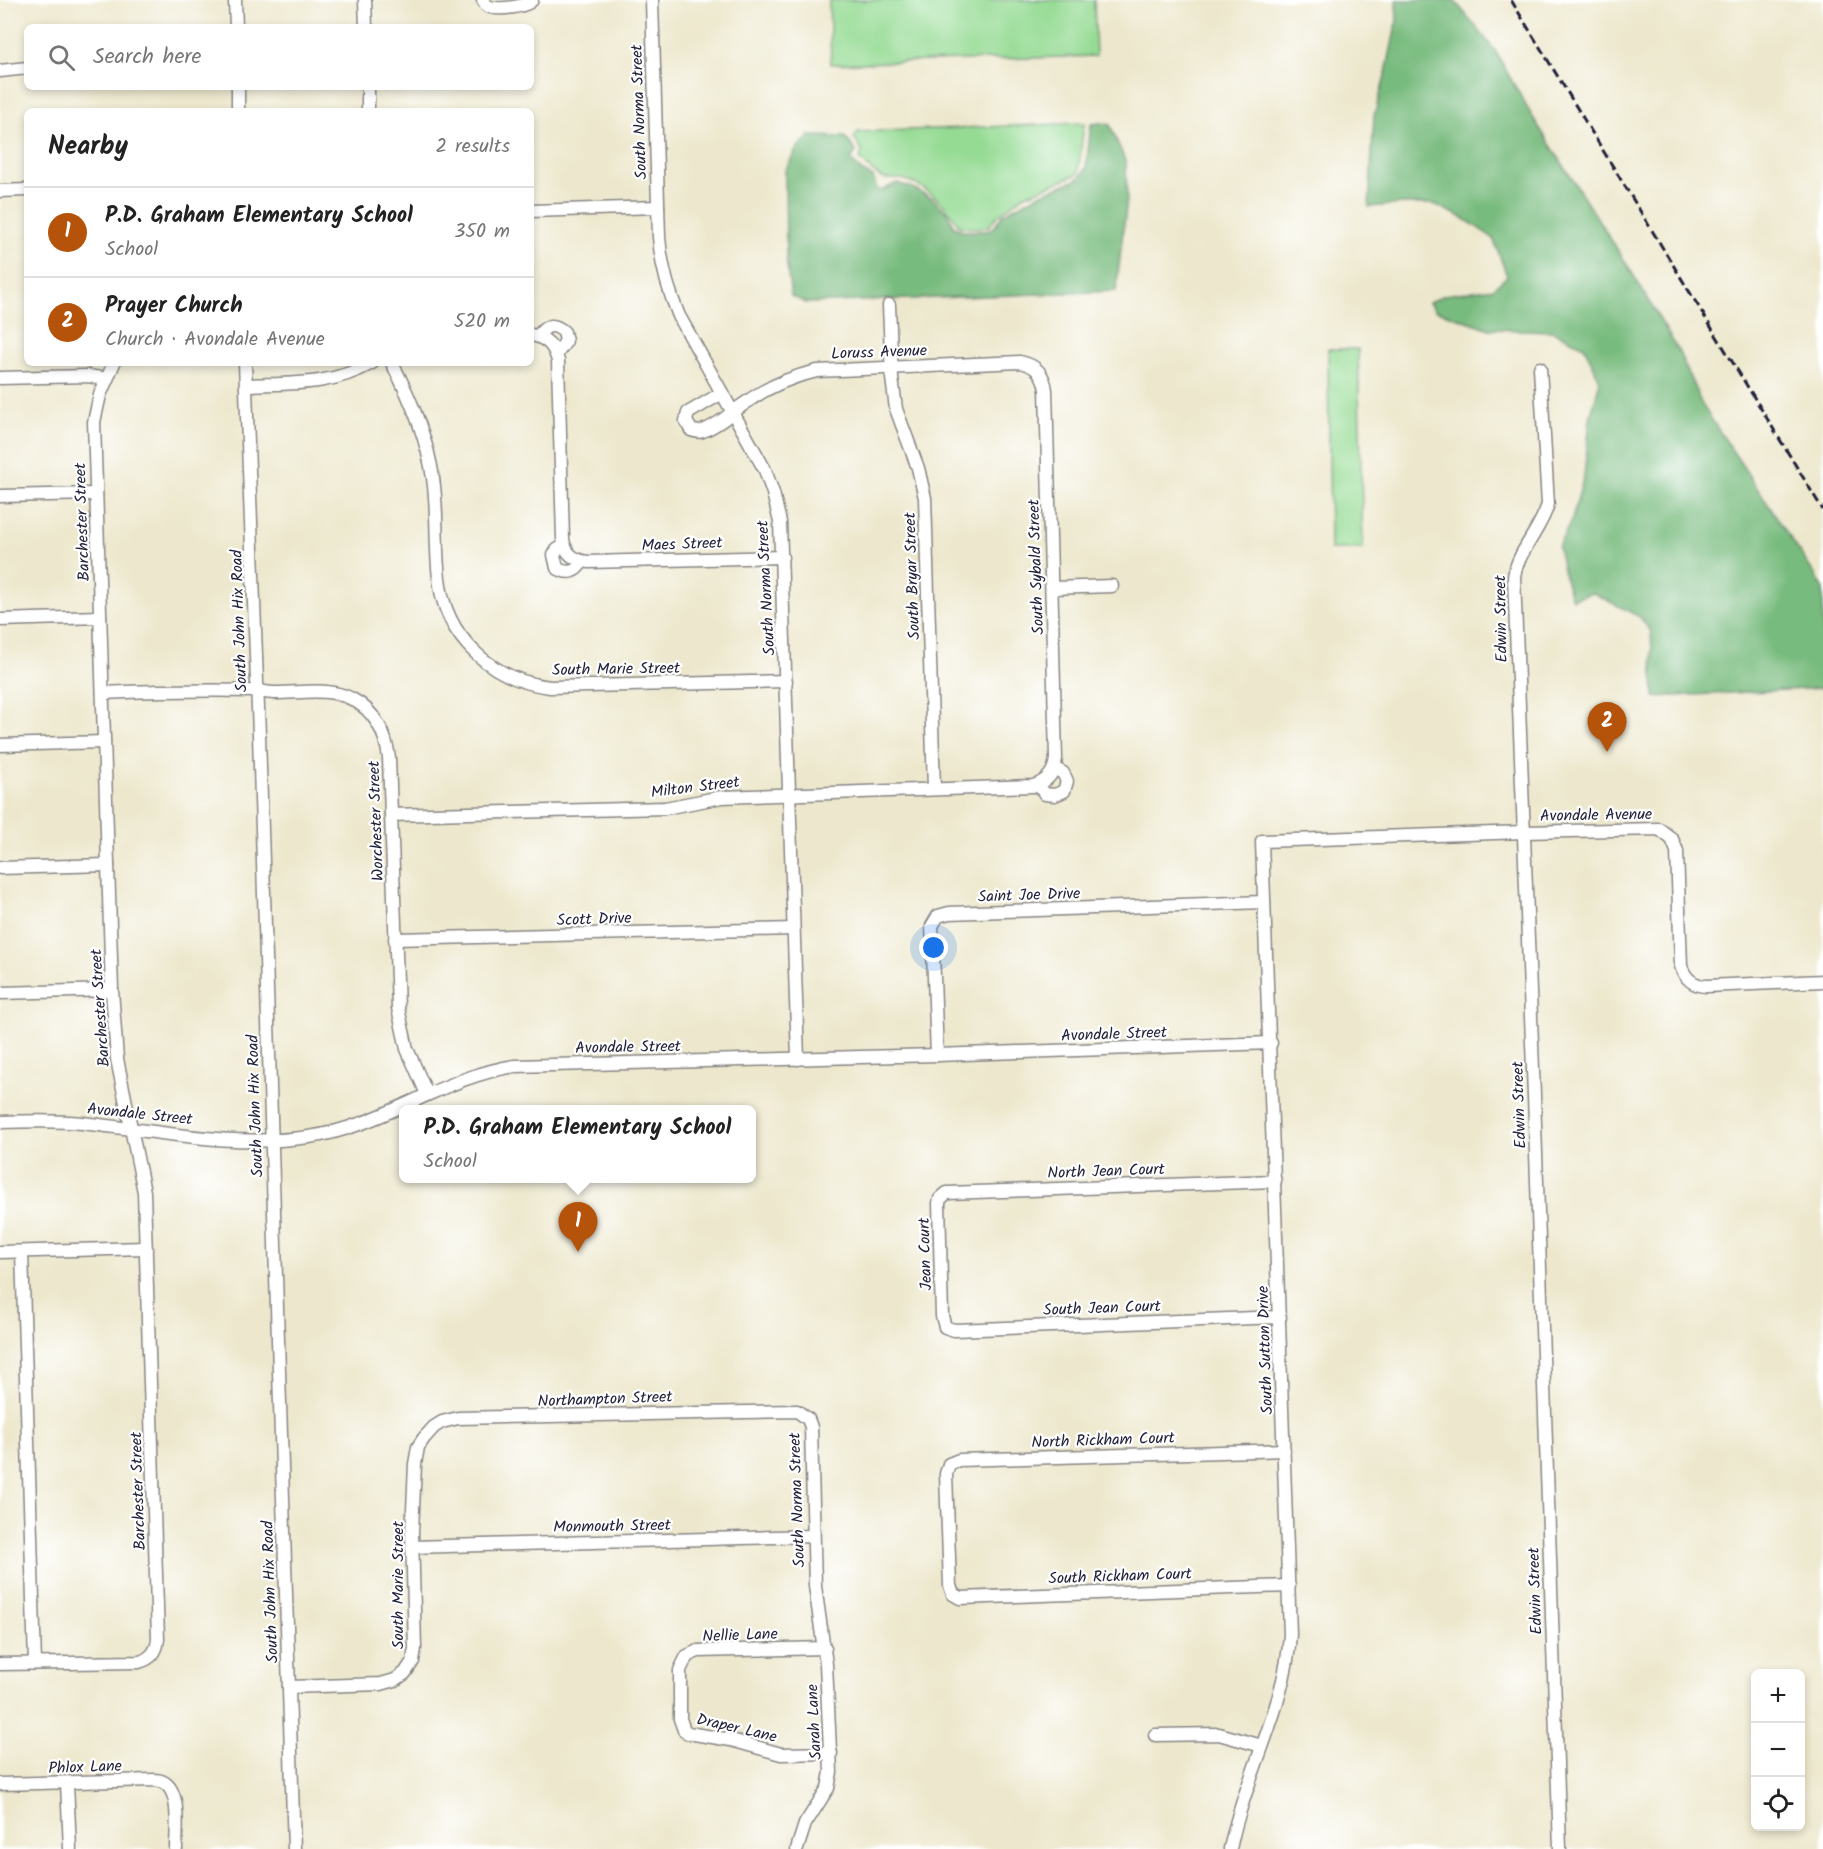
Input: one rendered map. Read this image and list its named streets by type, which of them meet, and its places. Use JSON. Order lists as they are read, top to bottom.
{
  "streets": {
    "street": [
      "South Norma Street",
      "Loruss Avenue",
      "Barchester Street",
      "Maes Street",
      "South Sybald Street",
      "South Bryar Street",
      "Edwin Street",
      "South John Hix Road",
      "South Marie Street",
      "Milton Street",
      "Avondale Avenue",
      "Worchester Street",
      "Saint Joe Drive",
      "Scott Drive",
      "Avondale Street",
      "North Jean Court",
      "Jean Court",
      "South Jean Court",
      "South Sutton Drive",
      "Northampton Street",
      "North Rickham Court",
      "Monmouth Street",
      "South Rickham Court",
      "Nellie Lane",
      "Sarah Lane",
      "Draper Lane",
      "Phlox Lane"
    ]
  },
  "crossings": [
    ["South Norma Street", "Loruss Avenue"],
    ["South Norma Street", "Maes Street"],
    ["South Norma Street", "South Marie Street"],
    ["South Norma Street", "Milton Street"],
    ["South Norma Street", "Scott Drive"],
    ["South Norma Street", "Avondale Street"],
    ["South Norma Street", "Northampton Street"],
    ["South Norma Street", "Monmouth Street"],
    ["South Norma Street", "Sarah Lane"],
    ["Loruss Avenue", "South Sybald Street"],
    ["Loruss Avenue", "South Bryar Street"],
    ["Barchester Street", "Worchester Street"],
    ["Barchester Street", "Avondale Street"],
    ["South Sybald Street", "Milton Street"],
    ["South Bryar Street", "Milton Street"],
    ["Edwin Street", "Avondale Avenue"],
    ["Edwin Street", "South Sutton Drive"],
    ["South John Hix Road", "South Marie Street"],
    ["South John Hix Road", "Worchester Street"],
    ["South John Hix Road", "Avondale Street"],
    ["South Marie Street", "Northampton Street"],
    ["South Marie Street", "Monmouth Street"],
    ["Milton Street", "Worchester Street"],
    ["Avondale Avenue", "South Sutton Drive"],
    ["Worchester Street", "Scott Drive"],
    ["Worchester Street", "Avondale Street"],
    ["Saint Joe Drive", "Avondale Street"],
    ["Saint Joe Drive", "South Sutton Drive"],
    ["Avondale Street", "South Sutton Drive"],
    ["North Jean Court", "Jean Court"],
    ["North Jean Court", "South Sutton Drive"],
    ["Jean Court", "South Jean Court"],
    ["South Jean Court", "South Sutton Drive"],
    ["South Sutton Drive", "North Rickham Court"],
    ["South Sutton Drive", "South Rickham Court"],
    ["North Rickham Court", "South Rickham Court"],
    ["Nellie Lane", "Sarah Lane"],
    ["Nellie Lane", "Draper Lane"],
    ["Sarah Lane", "Draper Lane"]
  ],
  "page": {
    "search": "Search here",
    "heading": ["Nearby", "2 results"],
    "list": [
      {
        "mark": "1",
        "name": "P.D. Graham Elementary School",
        "note": "School",
        "value": "350 m"
      },
      {
        "mark": "2",
        "name": "Prayer Church",
        "note": "Church · Avondale Avenue",
        "value": "520 m"
      }
    ],
    "pins": ["2", "1"],
    "popup": ["P.D. Graham Elementary School", "School"],
    "map_buttons": ["+", "−"]
  }
}
